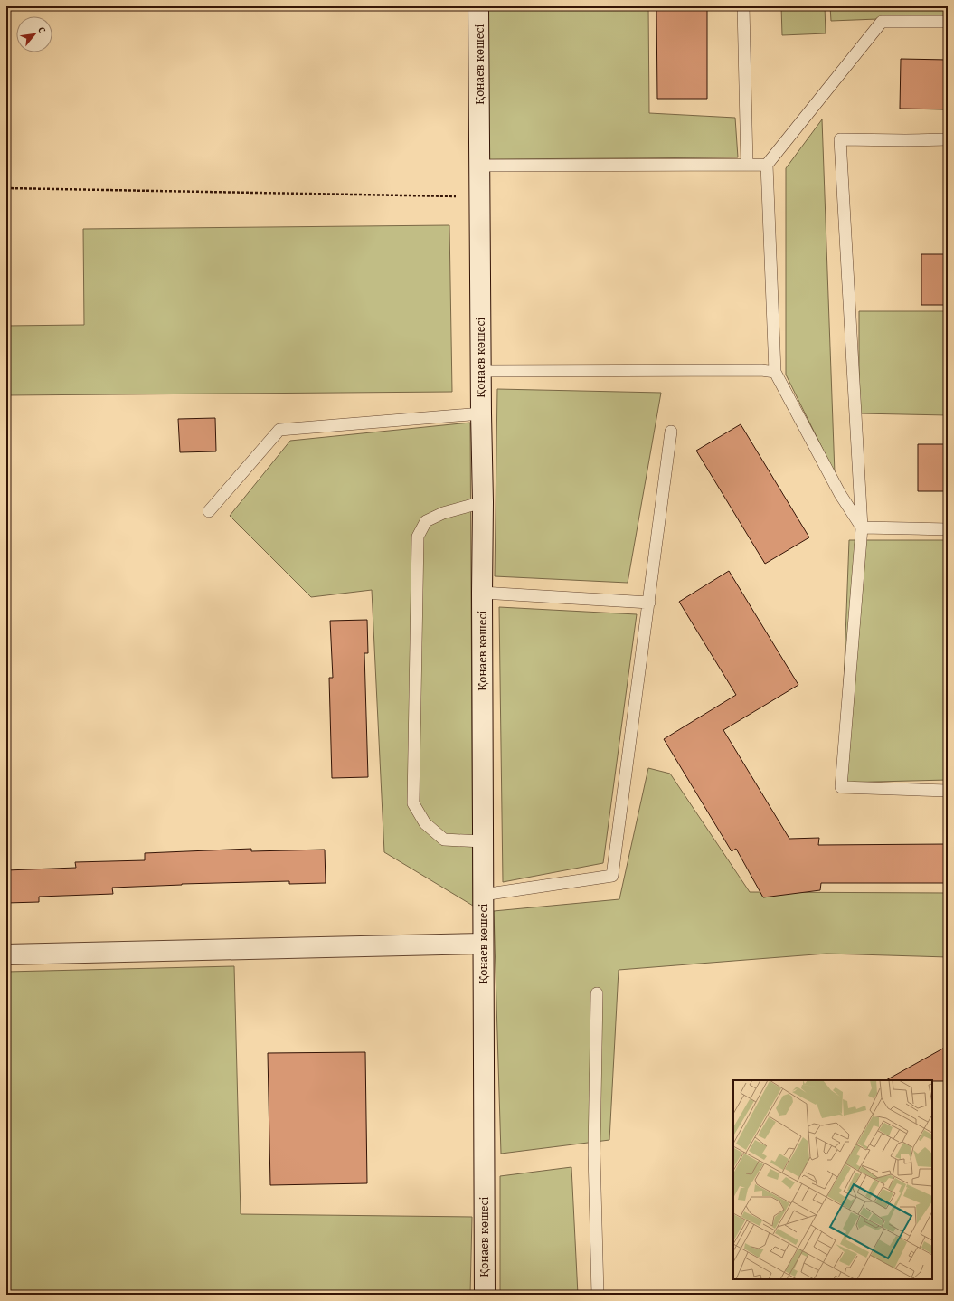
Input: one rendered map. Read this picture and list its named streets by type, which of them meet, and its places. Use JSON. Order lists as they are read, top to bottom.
{
  "streets": {
    "street": ["Қонаев көшесі"]
  },
  "north": "top right"
}
